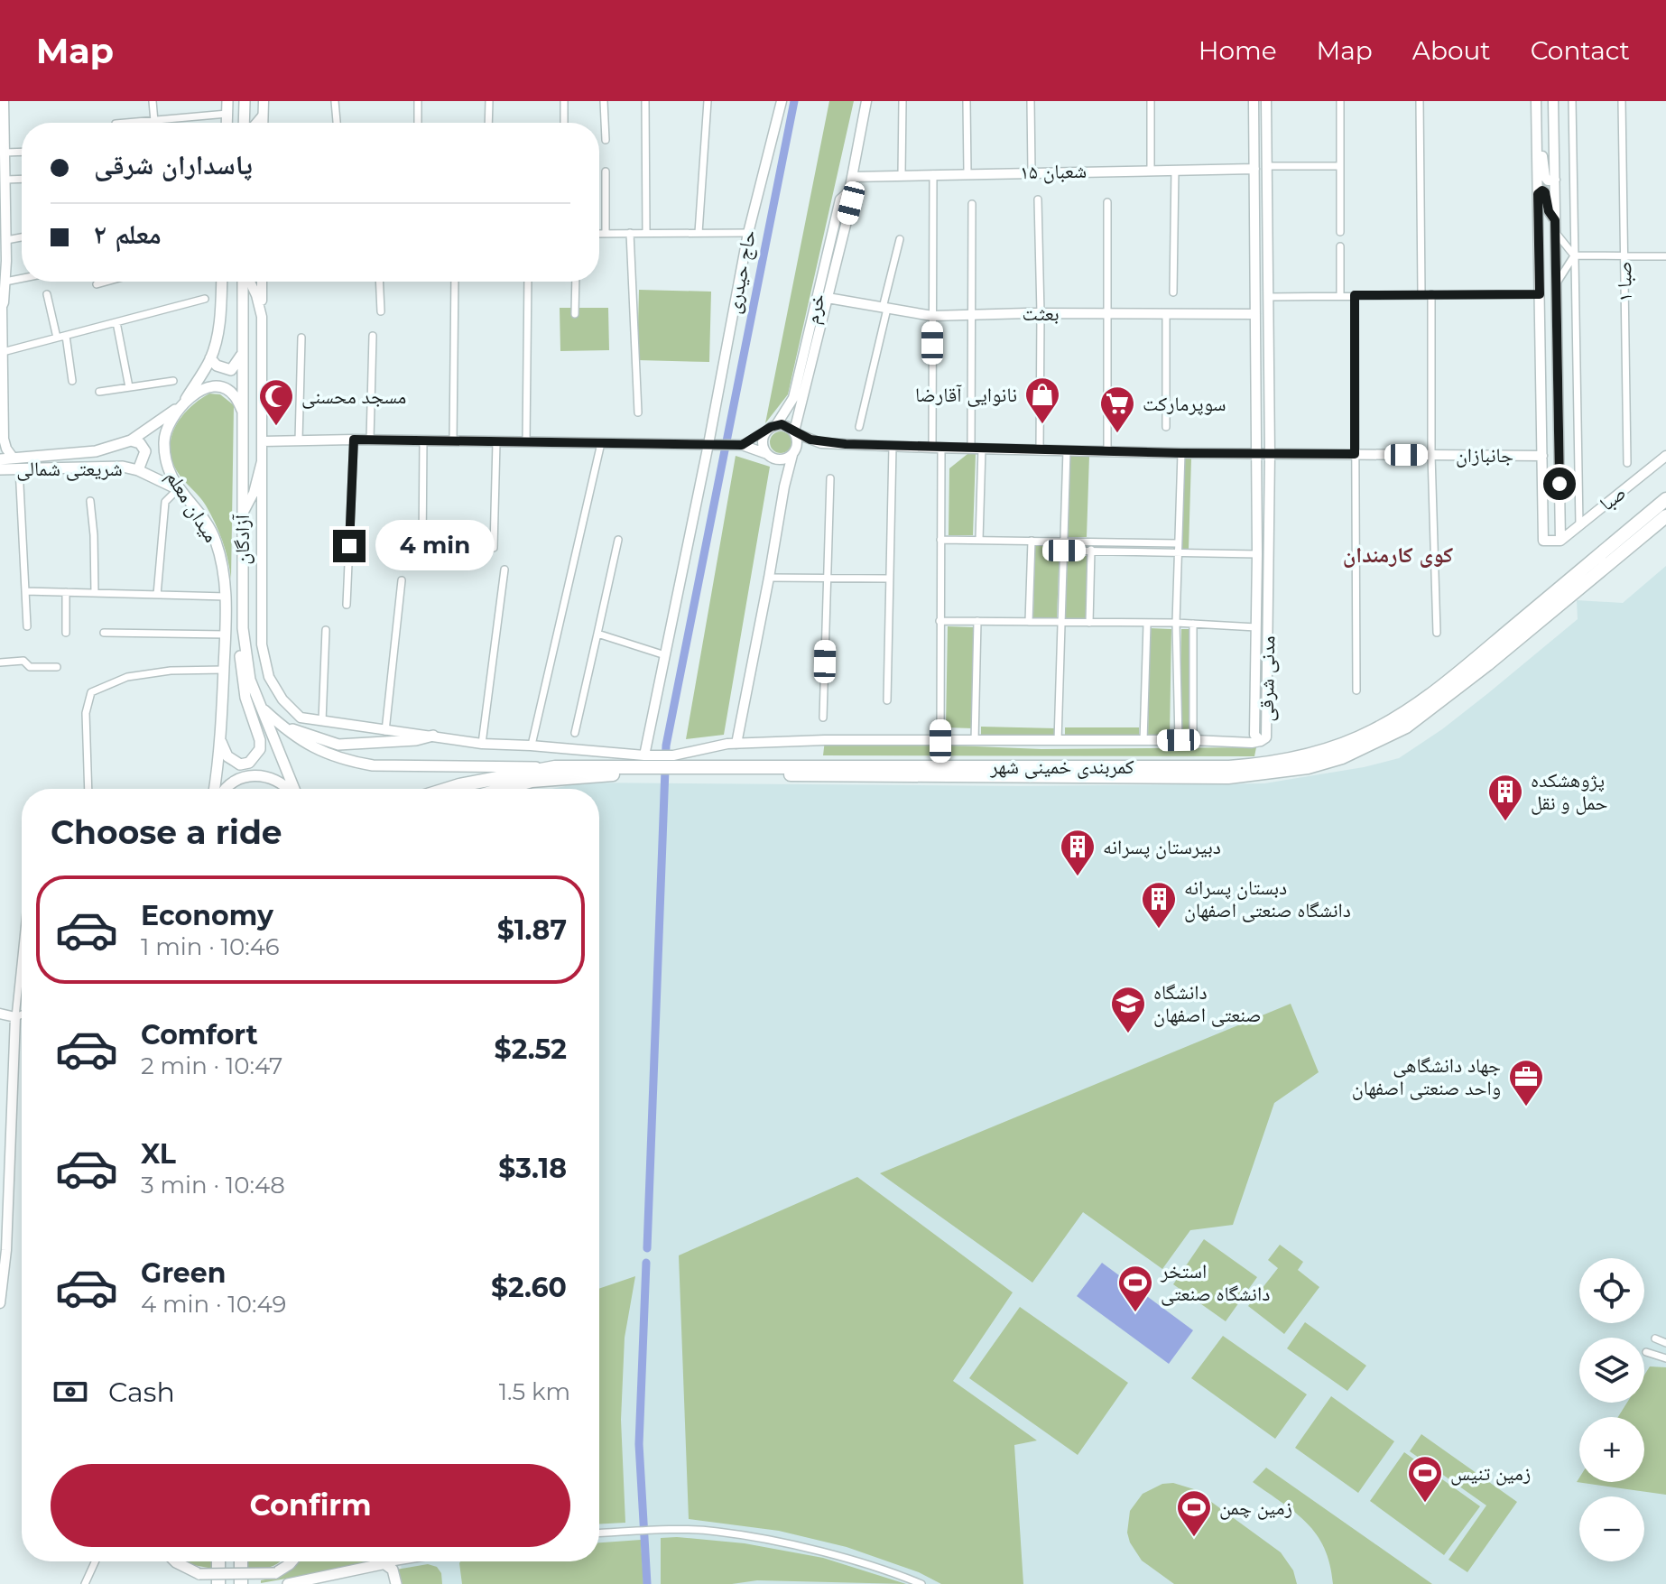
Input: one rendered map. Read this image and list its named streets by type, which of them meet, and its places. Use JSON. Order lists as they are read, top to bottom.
{
  "streets": {
    "highway": ["کمربندی خمینی شهر"],
    "main road": ["شریعتی شمالی", "میدان معلم", "آزادگان"],
    "street": [
      "۱۵ شعبان",
      "حاج حیدری",
      "صبا ۱",
      "خرم",
      "بعثت",
      "جانبازان",
      "صبا",
      "مدنی شرقی"
    ]
  },
  "crossings": [
    ["۱۵ شعبان", "خرم"],
    ["۱۵ شعبان", "مدنی شرقی"],
    ["حاج حیدری", "کمربندی خمینی شهر"],
    ["خرم", "بعثت"],
    ["بعثت", "مدنی شرقی"],
    ["جانبازان", "مدنی شرقی"],
    ["شریعتی شمالی", "میدان معلم"],
    ["میدان معلم", "آزادگان"]
  ],
  "districts": ["کوی کارمندان"],
  "places": {
    "shop": ["نانوایی آقارضا"],
    "mosque": ["مسجد محسنی"],
    "supermarket": ["سوپرمارکت"],
    "building": ["پژوهشکده حمل و نقل", "دبیرستان پسرانه", "دبستان پسرانه دانشگاه صنعتی اصفهان"],
    "school or university": ["دانشگاه صنعتی اصفهان"],
    "office": ["جهاد دانشگاهی واحد صنعتی اصفهان"],
    "sports": ["استخر دانشگاه صنعتی", "زمین تنیس", "زمین چمن"]
  },
  "page": {
    "header": "Map",
    "nav": [
      "Home",
      "Map",
      "About",
      "Contact"
    ],
    "banner": ["پاسداران شرقی", "معلم ۲"],
    "bubble": "4 min",
    "heading": "Choose a ride",
    "list": [
      {
        "name": "Economy",
        "note": "1 min · 10:46",
        "value": "$1.87"
      },
      {
        "name": "Comfort",
        "note": "2 min · 10:47",
        "value": "$2.52"
      },
      {
        "name": "XL",
        "note": "3 min · 10:48",
        "value": "$3.18"
      },
      {
        "name": "Green",
        "note": "4 min · 10:49",
        "value": "$2.60"
      }
    ],
    "map_buttons": ["+", "−"],
    "pay": ["Cash", "1.5 km"],
    "buttons": "Confirm"
  }
}
